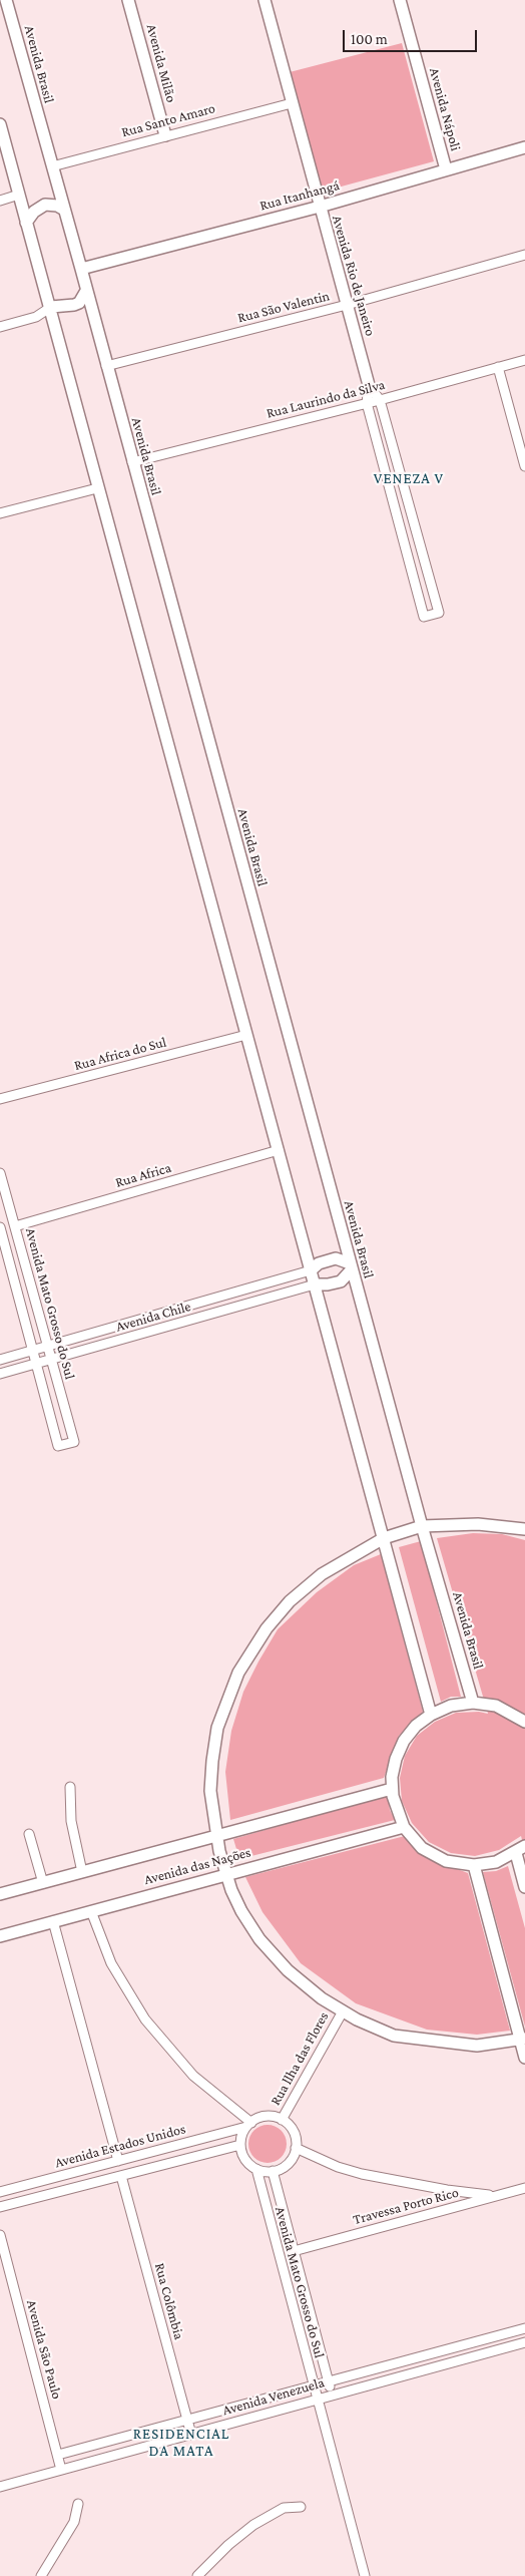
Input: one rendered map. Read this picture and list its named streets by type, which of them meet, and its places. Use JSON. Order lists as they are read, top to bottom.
{
  "streets": {
    "main road": [
      "Avenida Milão",
      "Avenida Brasil",
      "Avenida Nápoli",
      "Rua Itanhangá",
      "Avenida Rio de Janeiro",
      "Avenida das Nações"
    ],
    "street": [
      "Rua Santo Amaro",
      "Rua São Valentin",
      "Rua Laurindo da Silva",
      "Rua Africa do Sul",
      "Rua Africa",
      "Avenida Mato Grosso do Sul",
      "Avenida Chile",
      "Rua llha das Flores",
      "Avenida Estados Unidos",
      "Travessa Porto Rico",
      "Rua Colômbia",
      "Avenida São Paulo",
      "Avenida Venezuela"
    ]
  },
  "crossings": [
    ["Avenida Milão", "Rua Santo Amaro"],
    ["Avenida Brasil", "Rua Santo Amaro"],
    ["Avenida Brasil", "Rua Itanhangá"],
    ["Avenida Brasil", "Rua São Valentin"],
    ["Avenida Brasil", "Rua Laurindo da Silva"],
    ["Avenida Nápoli", "Rua Itanhangá"],
    ["Rua Santo Amaro", "Avenida Rio de Janeiro"],
    ["Rua Itanhangá", "Avenida Rio de Janeiro"],
    ["Avenida Rio de Janeiro", "Rua São Valentin"],
    ["Avenida Rio de Janeiro", "Rua Laurindo da Silva"],
    ["Rua Africa", "Avenida Mato Grosso do Sul"],
    ["Avenida Mato Grosso do Sul", "Avenida Chile"],
    ["Avenida Mato Grosso do Sul", "Rua llha das Flores"],
    ["Avenida Mato Grosso do Sul", "Avenida Estados Unidos"],
    ["Avenida Mato Grosso do Sul", "Travessa Porto Rico"],
    ["Avenida Mato Grosso do Sul", "Avenida Venezuela"],
    ["Rua llha das Flores", "Avenida Estados Unidos"],
    ["Avenida Estados Unidos", "Rua Colômbia"],
    ["Rua Colômbia", "Avenida Venezuela"],
    ["Avenida São Paulo", "Avenida Venezuela"]
  ],
  "districts": ["VENEZA V", "RESIDENCIAL DA MATA"],
  "scale_bar": "100 m"
}
